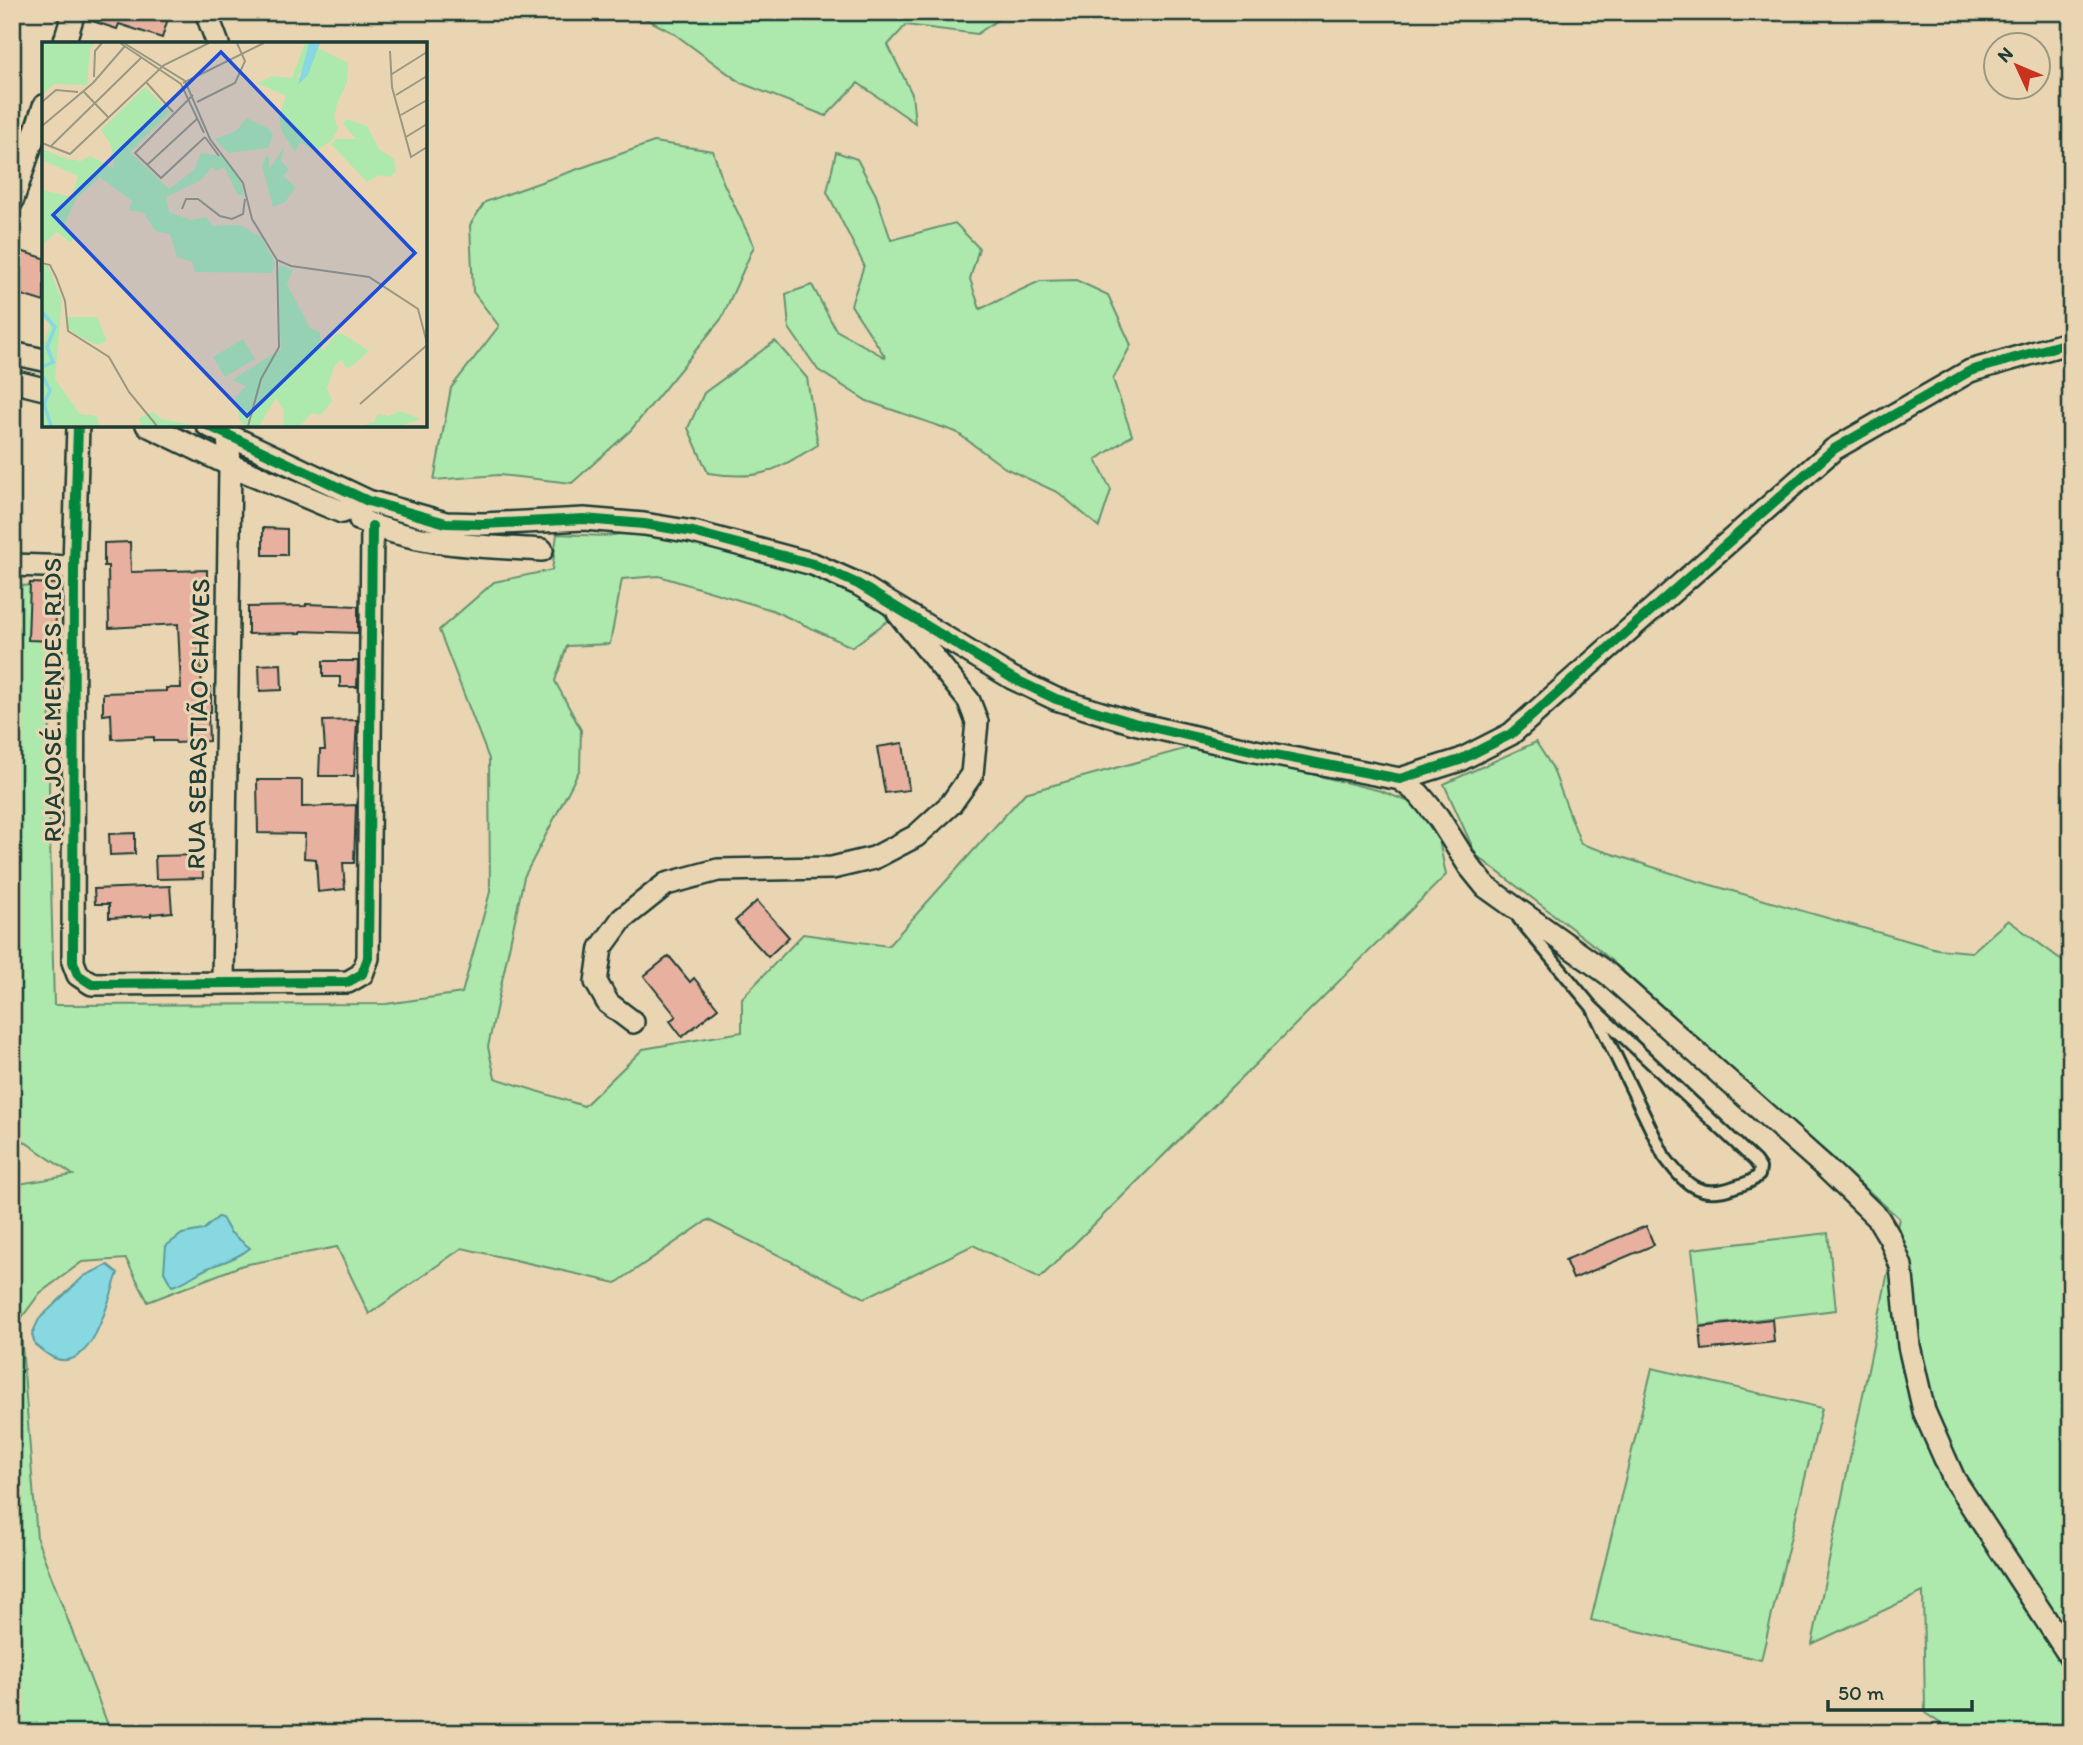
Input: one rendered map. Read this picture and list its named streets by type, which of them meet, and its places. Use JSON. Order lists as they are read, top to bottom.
{
  "streets": {
    "street": ["RUA JOSÉ MENDES RIOS", "RUA SEBASTIÃO CHAVES"]
  },
  "crossings": [
    ["RUA JOSÉ MENDES RIOS", "RUA SEBASTIÃO CHAVES"]
  ],
  "scale_bar": "50 m",
  "north": "top left"
}
